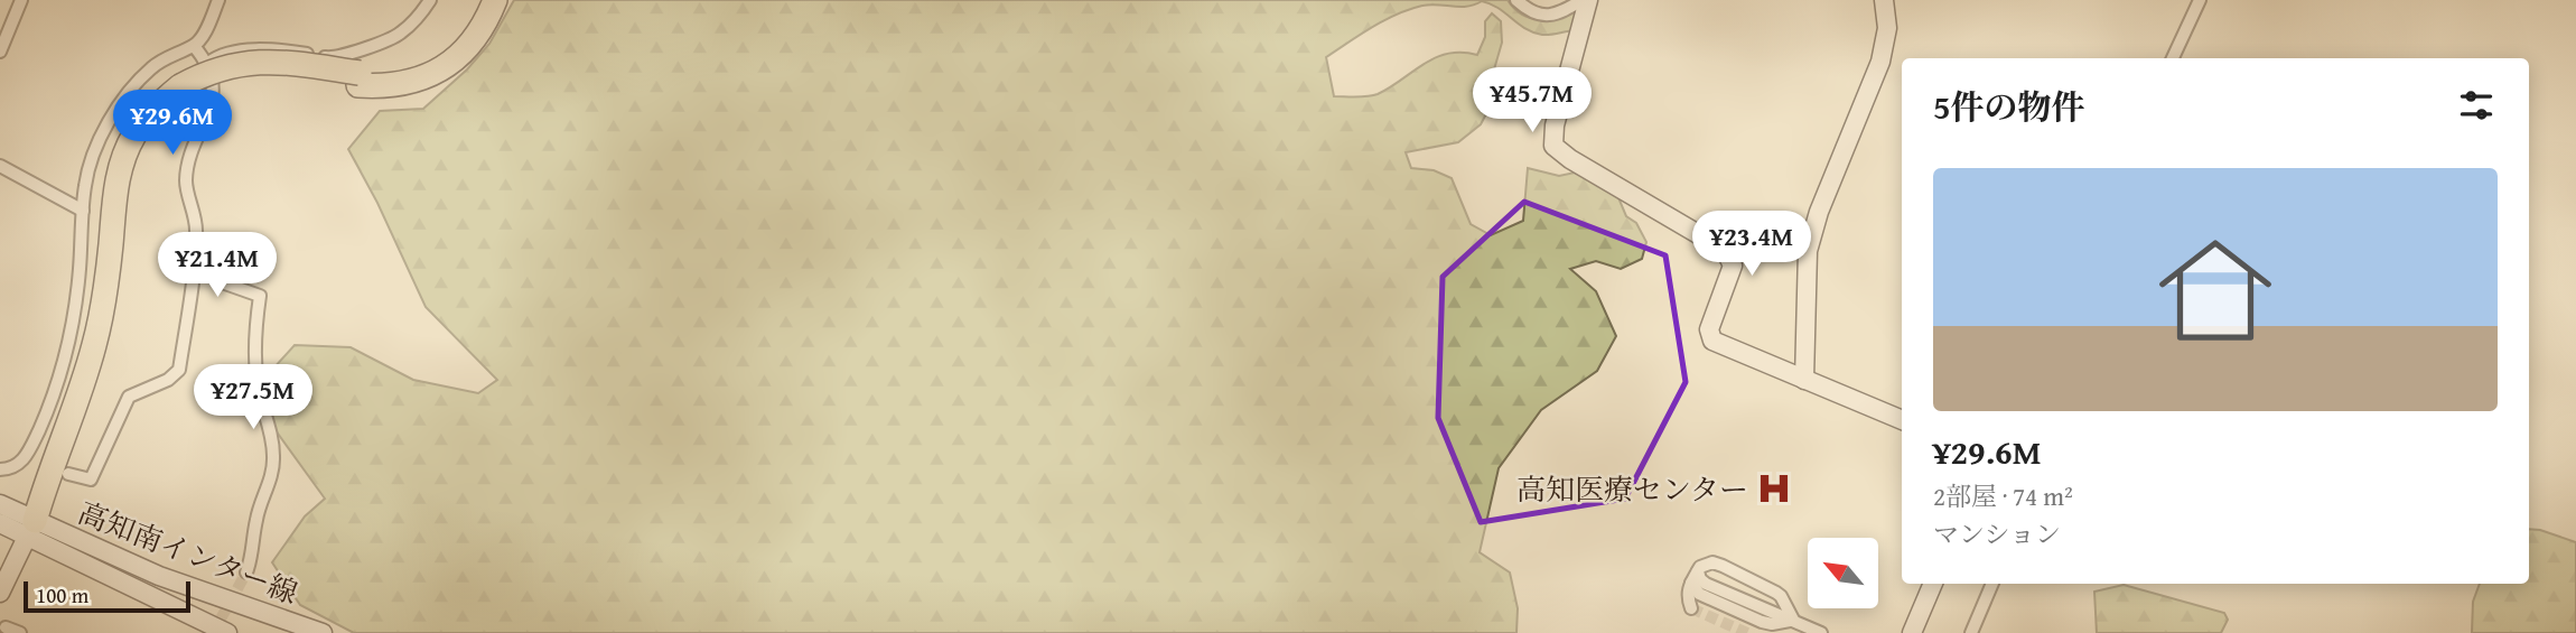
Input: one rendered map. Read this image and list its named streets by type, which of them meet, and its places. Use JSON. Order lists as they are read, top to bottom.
{
  "streets": {
    "street": ["高知南インター線"]
  },
  "places": {
    "hospital": ["高知医療センター"]
  },
  "scale_bar": "100 m",
  "north": "top left",
  "page": {
    "heading": "5件の物件",
    "price": [
      "¥45.7M",
      "¥29.6M",
      "¥23.4M",
      "¥21.4M",
      "¥27.5M"
    ],
    "list": [
      {
        "name": "¥29.6M",
        "note": "2部屋 · 74 m² · マンション"
      }
    ],
    "scale": "100 m"
  }
}
